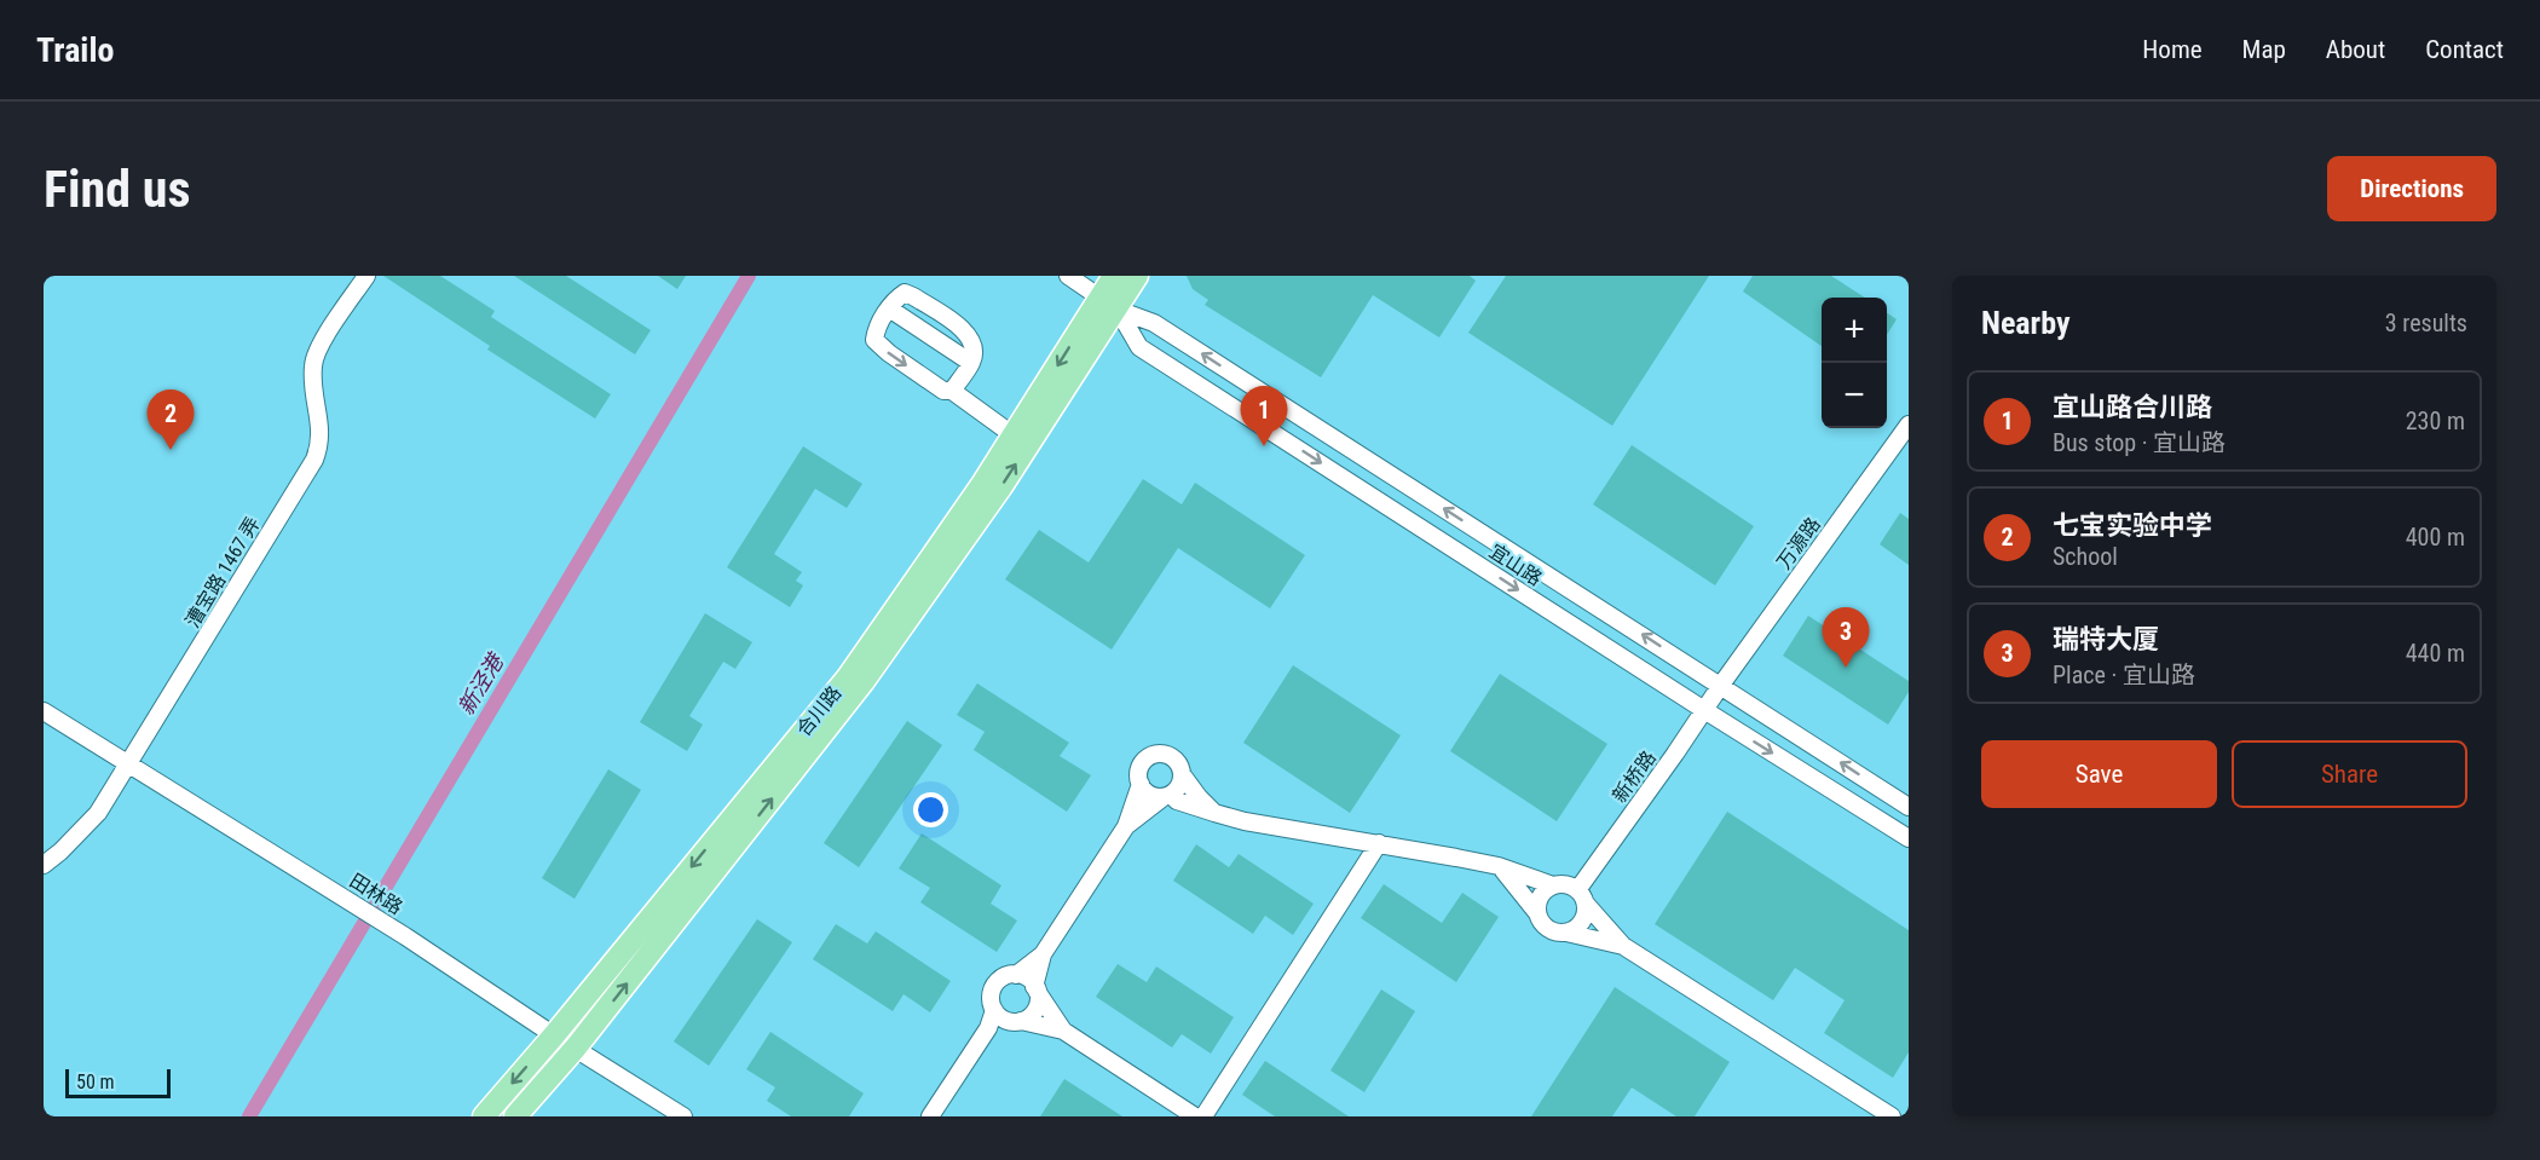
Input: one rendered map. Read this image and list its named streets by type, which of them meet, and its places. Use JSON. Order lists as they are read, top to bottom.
{
  "streets": {
    "main road": ["合川路"],
    "street": [
      "万源路",
      "宜山路",
      "漕宝路 1467 弄",
      "新桥路",
      "田林路"
    ]
  },
  "crossings": [
    ["万源路", "宜山路"],
    ["万源路", "新桥路"],
    ["宜山路", "合川路"],
    ["宜山路", "新桥路"],
    ["漕宝路 1467 弄", "田林路"],
    ["合川路", "田林路"]
  ],
  "water": ["新泾港"],
  "scale_bar": "50 m",
  "page": {
    "header": "Trailo",
    "nav": [
      "Home",
      "Map",
      "About",
      "Contact"
    ],
    "buttons": [
      "Directions",
      ["Save", "Share"]
    ],
    "title": "Find us",
    "heading": ["Nearby", "3 results"],
    "map_buttons": ["+", "−"],
    "list": [
      {
        "mark": "1",
        "name": "宜山路合川路",
        "note": "Bus stop · 宜山路",
        "value": "230 m"
      },
      {
        "mark": "2",
        "name": "七宝实验中学",
        "note": "School",
        "value": "400 m"
      },
      {
        "mark": "3",
        "name": "瑞特大厦",
        "note": "Place · 宜山路",
        "value": "440 m"
      }
    ],
    "pins": ["1", "2", "3"],
    "scale": "50 m"
  }
}
